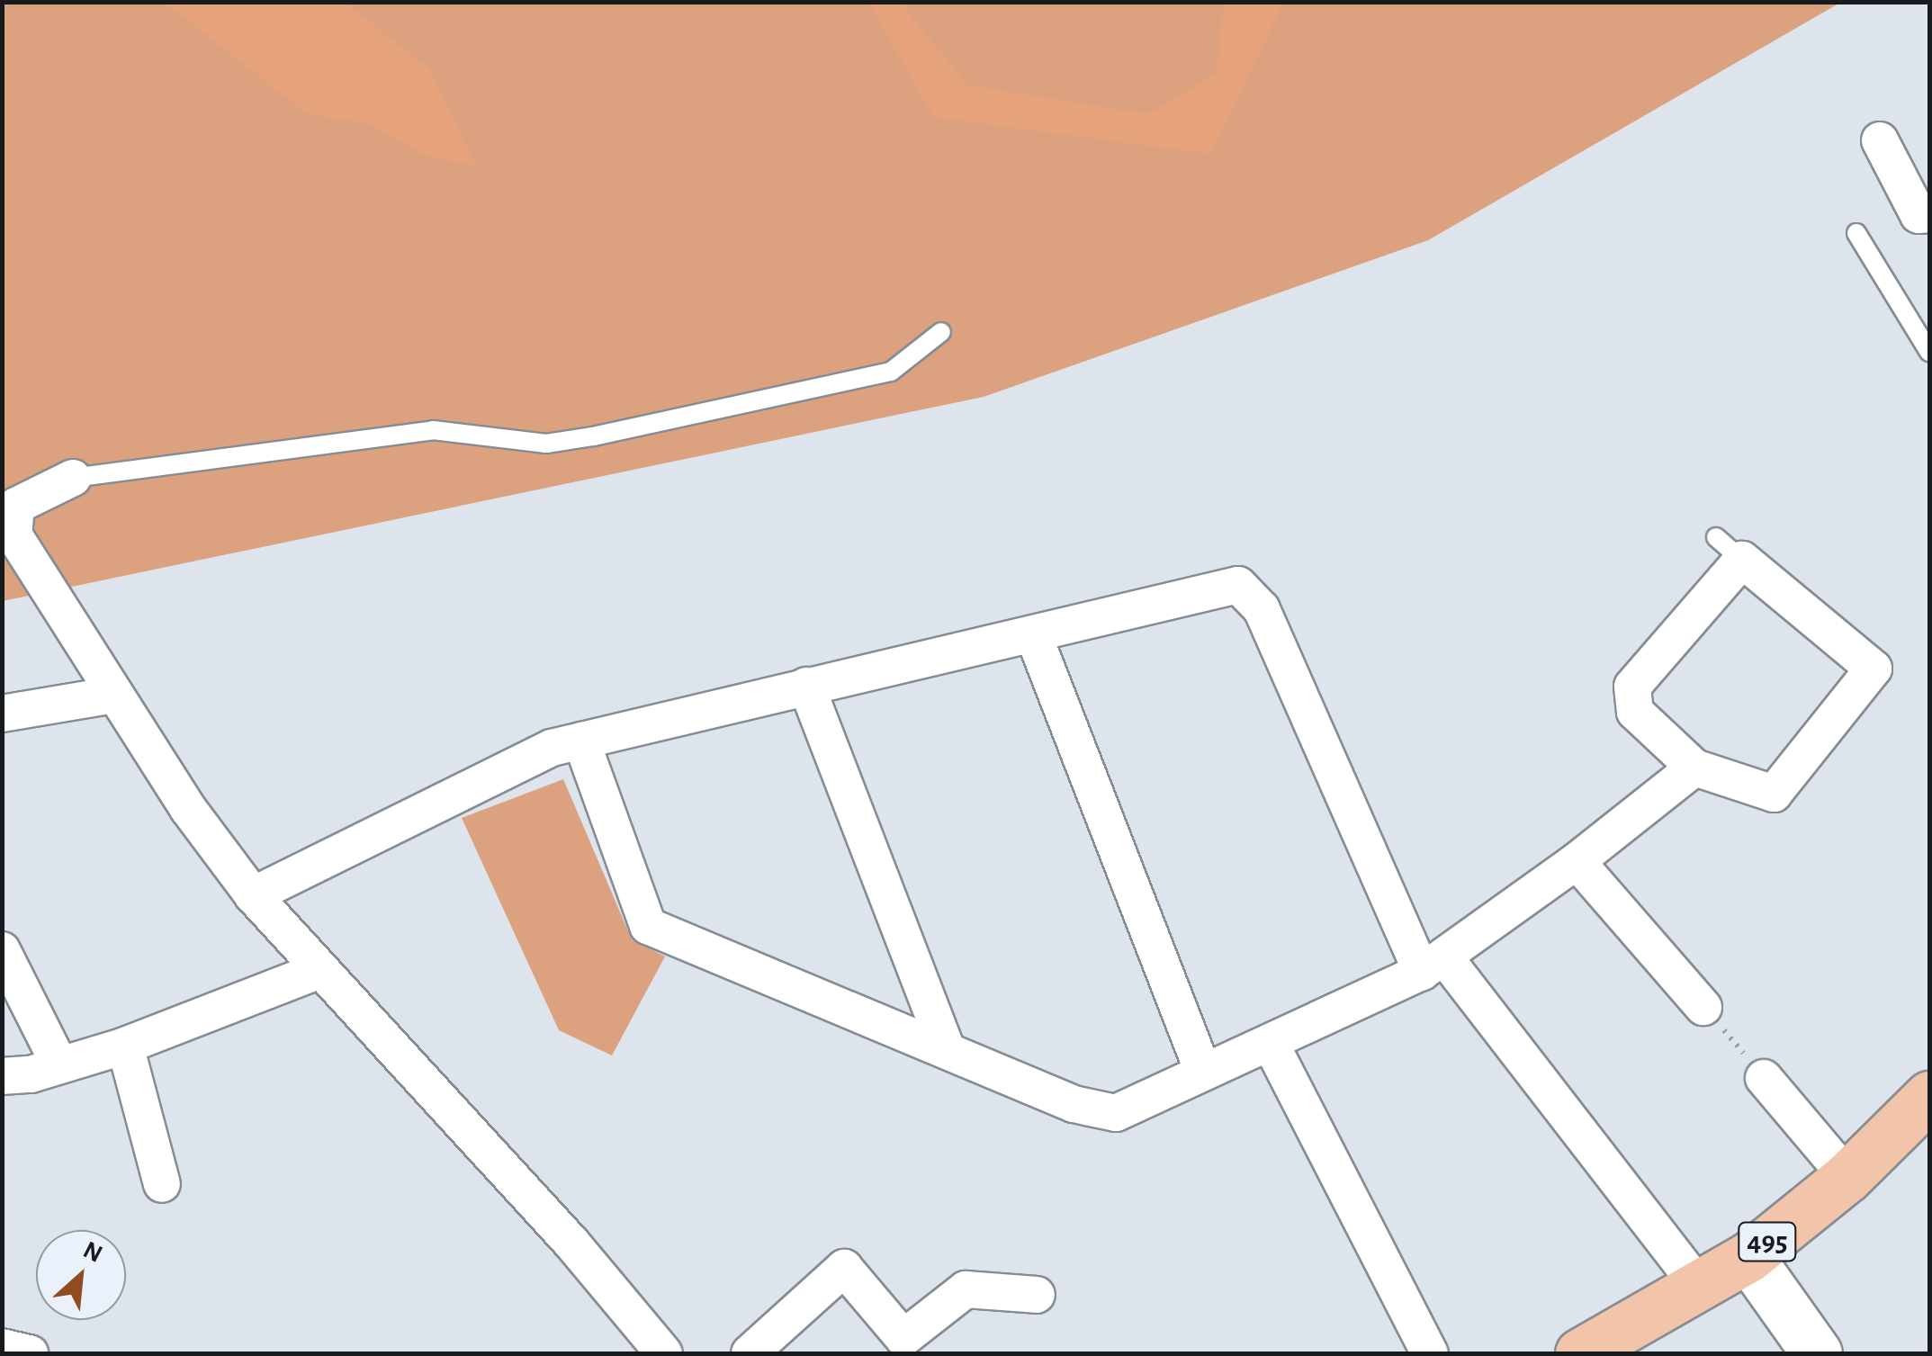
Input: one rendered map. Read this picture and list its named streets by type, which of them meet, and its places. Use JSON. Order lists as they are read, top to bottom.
{
  "streets": {
    "highway": ["495"]
  },
  "north": "top right"
}
